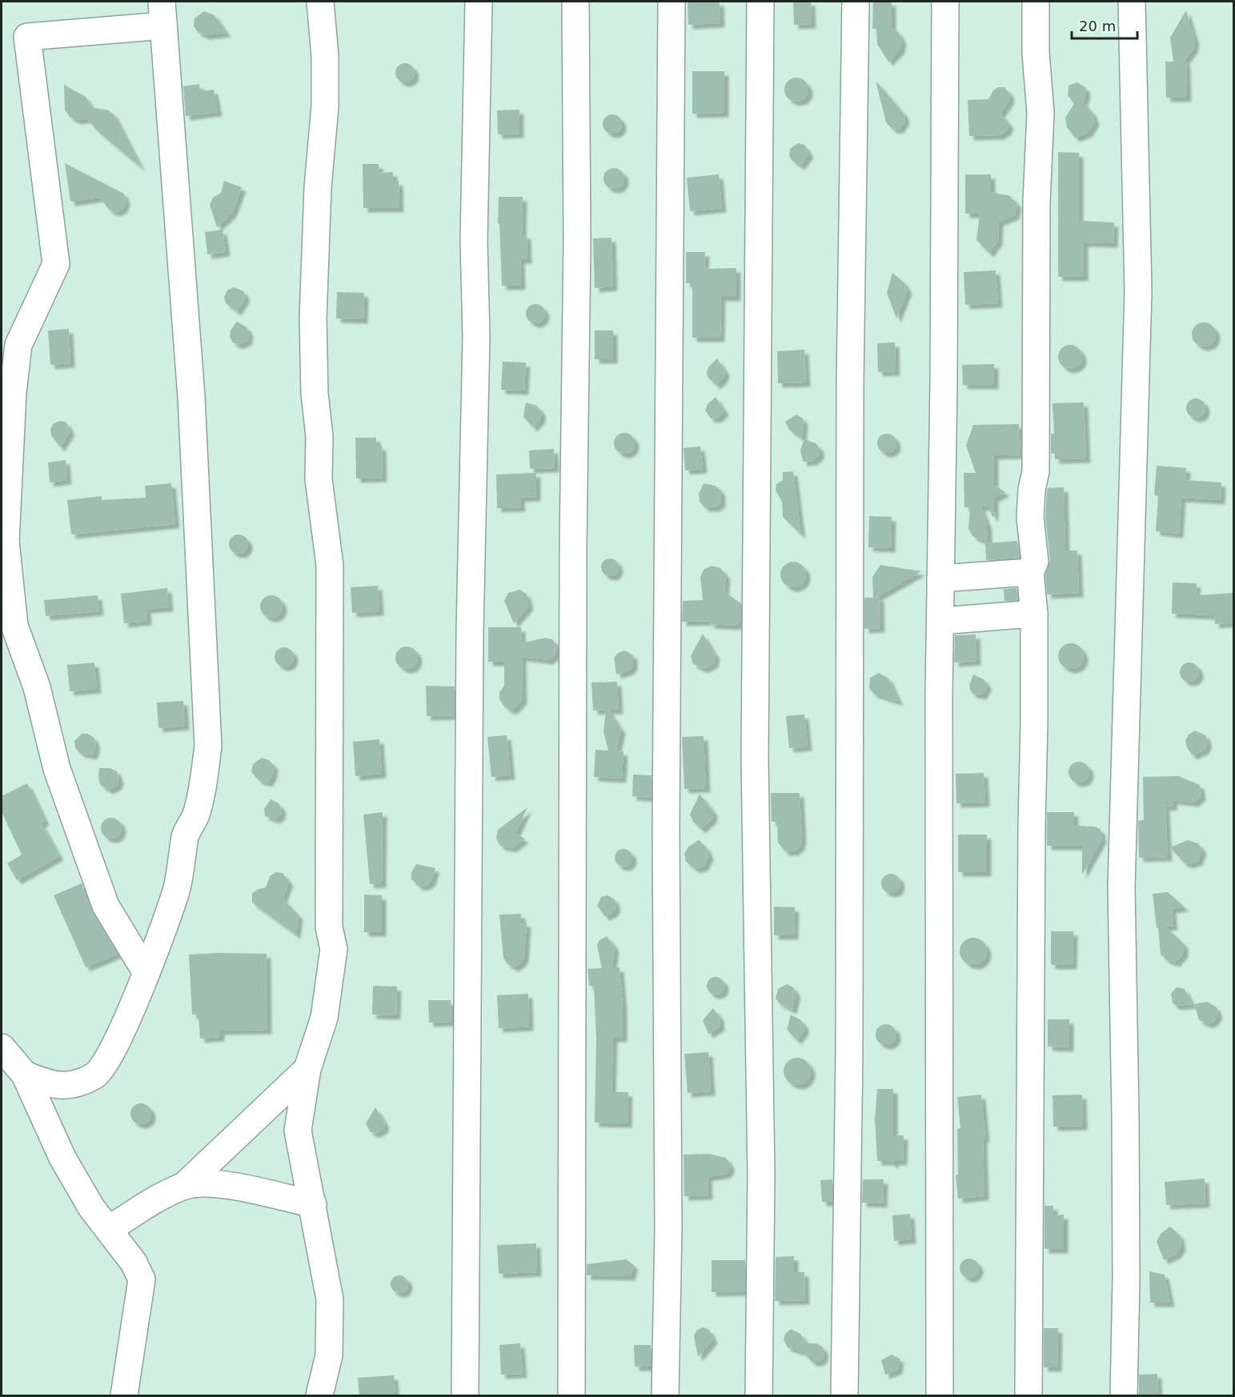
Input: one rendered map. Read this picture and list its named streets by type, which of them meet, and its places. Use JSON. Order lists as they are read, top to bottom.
{
  "scale_bar": "20 m"
}
